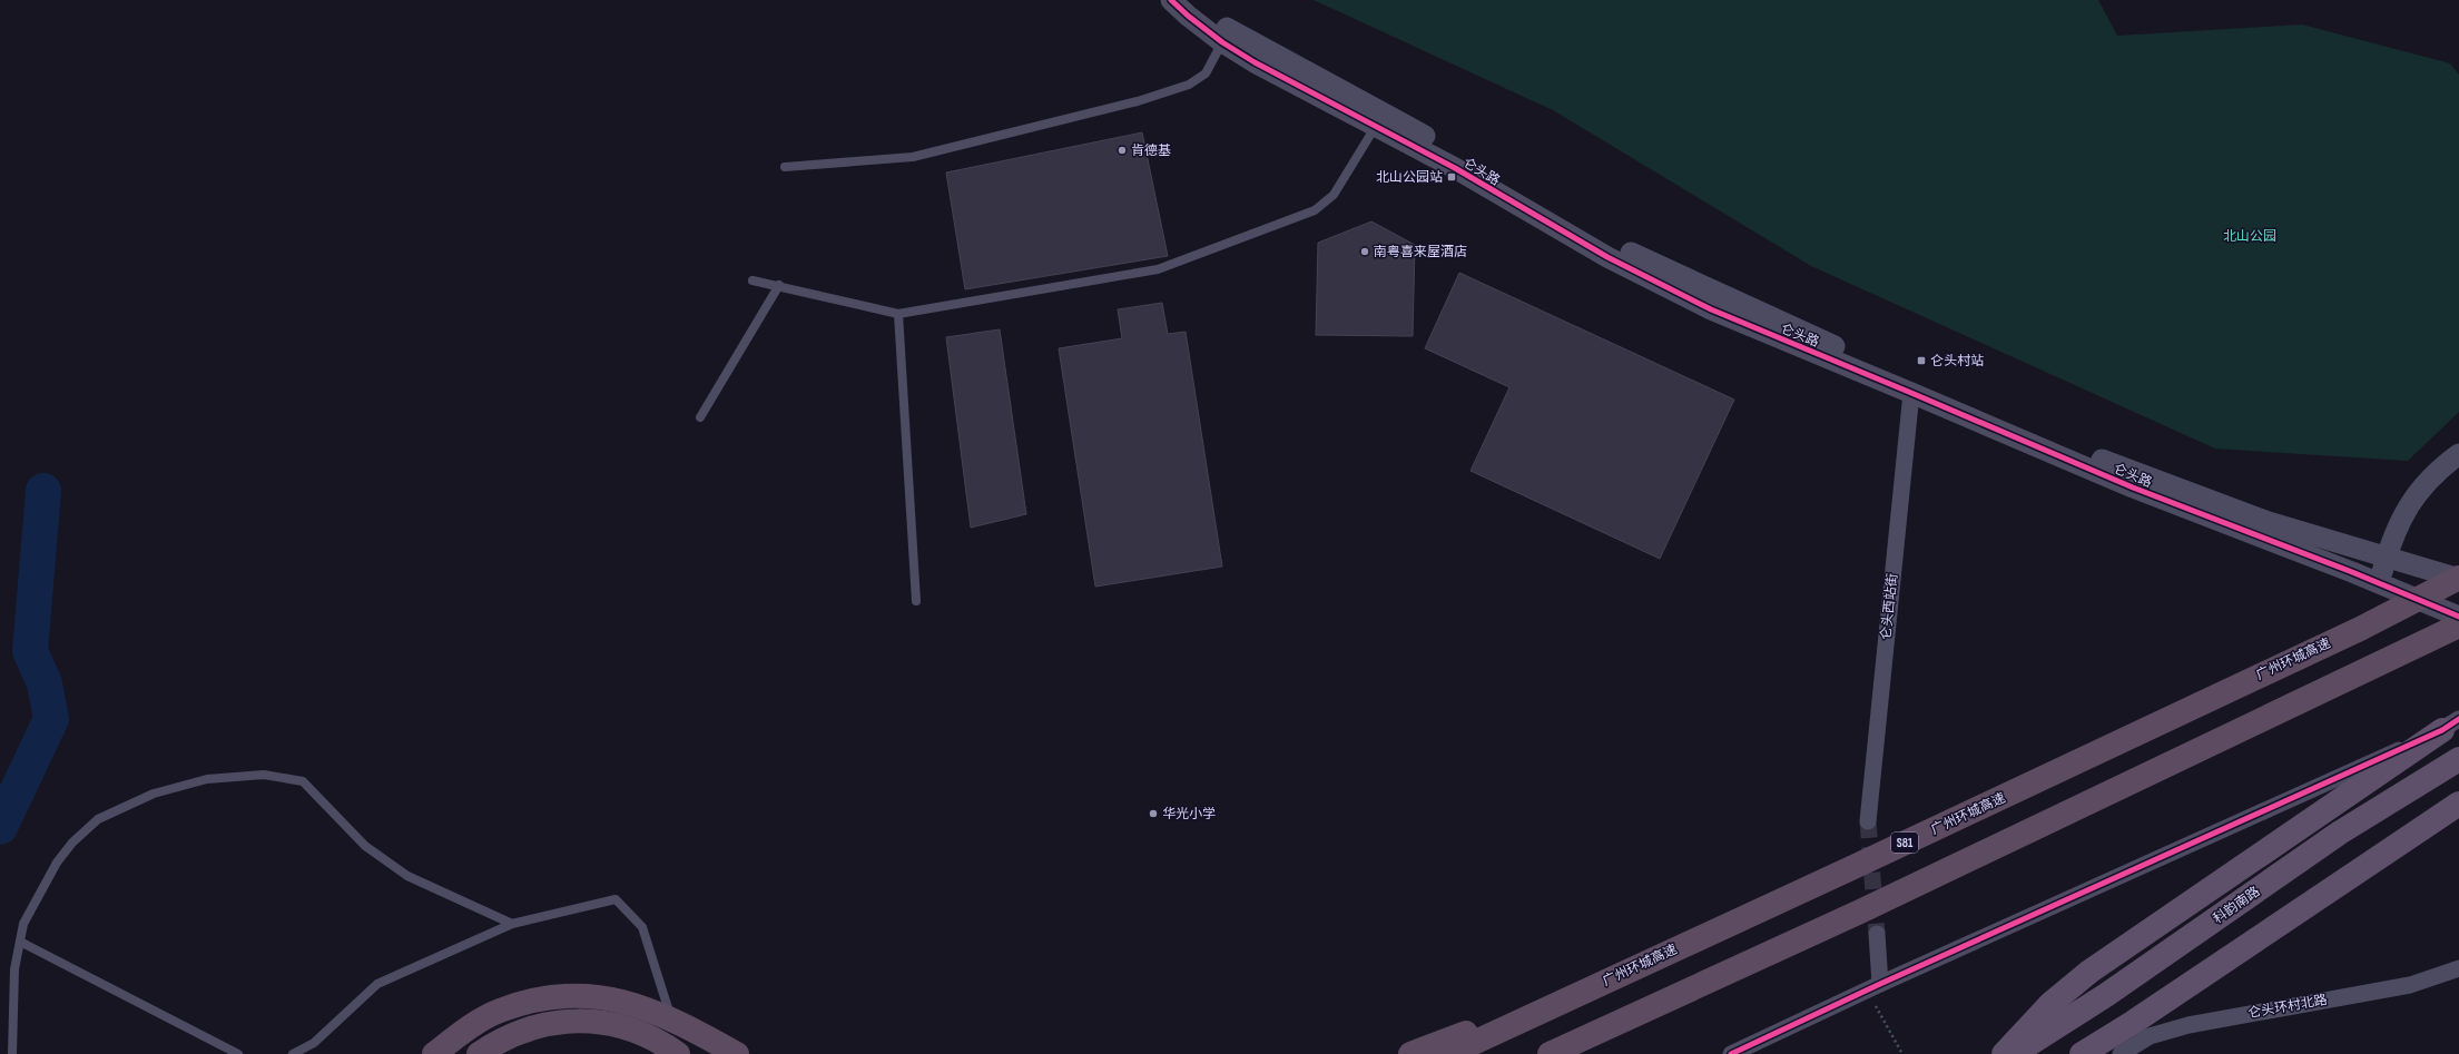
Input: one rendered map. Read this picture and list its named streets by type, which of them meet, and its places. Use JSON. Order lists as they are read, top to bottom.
{
  "streets": {
    "highway": ["广州环城高速", "S81", "科韵南路"],
    "street": ["仑头路", "仑头西站街", "仑头环村北路"]
  },
  "crossings": [
    ["仑头路", "仑头西站街"],
    ["仑头路", "广州环城高速"]
  ],
  "parks": ["北山公园"],
  "places": {
    "other": ["肯德基", "南粤喜来屋酒店", "华光小学"],
    "transit": ["北山公园站", "仑头村站"]
  }
}
